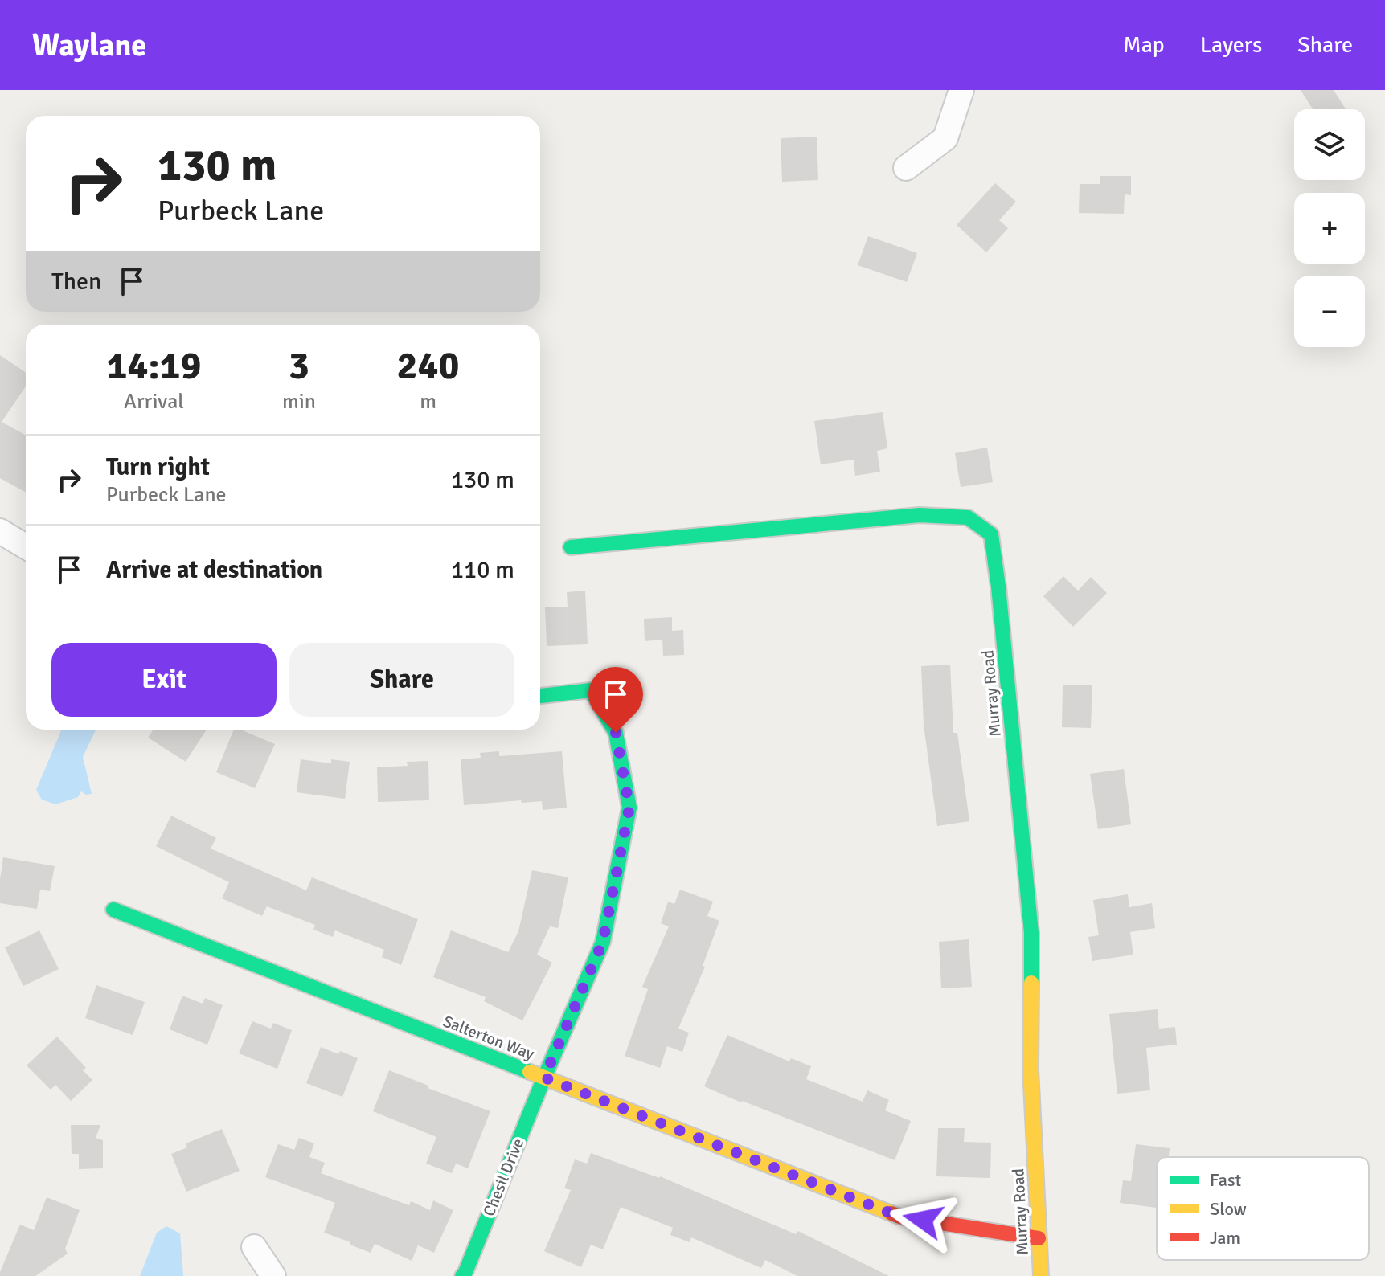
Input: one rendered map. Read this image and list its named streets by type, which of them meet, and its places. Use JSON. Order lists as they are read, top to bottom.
{
  "streets": {
    "street": ["Murray Road", "Salterton Way", "Chesil Drive"]
  },
  "crossings": [
    ["Murray Road", "Salterton Way"],
    ["Salterton Way", "Chesil Drive"]
  ],
  "legend": ["Fast", "Slow", "Jam"],
  "page": {
    "header": "Waylane",
    "nav": ["Map", "Layers", "Share"],
    "map_buttons": ["+", "−"],
    "turn": ["130 m", "Purbeck Lane"],
    "then": "Then",
    "eta": [
      "14:19",
      "Arrival",
      "3",
      "min",
      "240",
      "m"
    ],
    "list": [
      {
        "name": "Turn right",
        "note": "Purbeck Lane",
        "value": "130 m"
      },
      {
        "name": "Arrive at destination",
        "value": "110 m"
      }
    ],
    "buttons": ["Exit", "Share"]
  }
}
